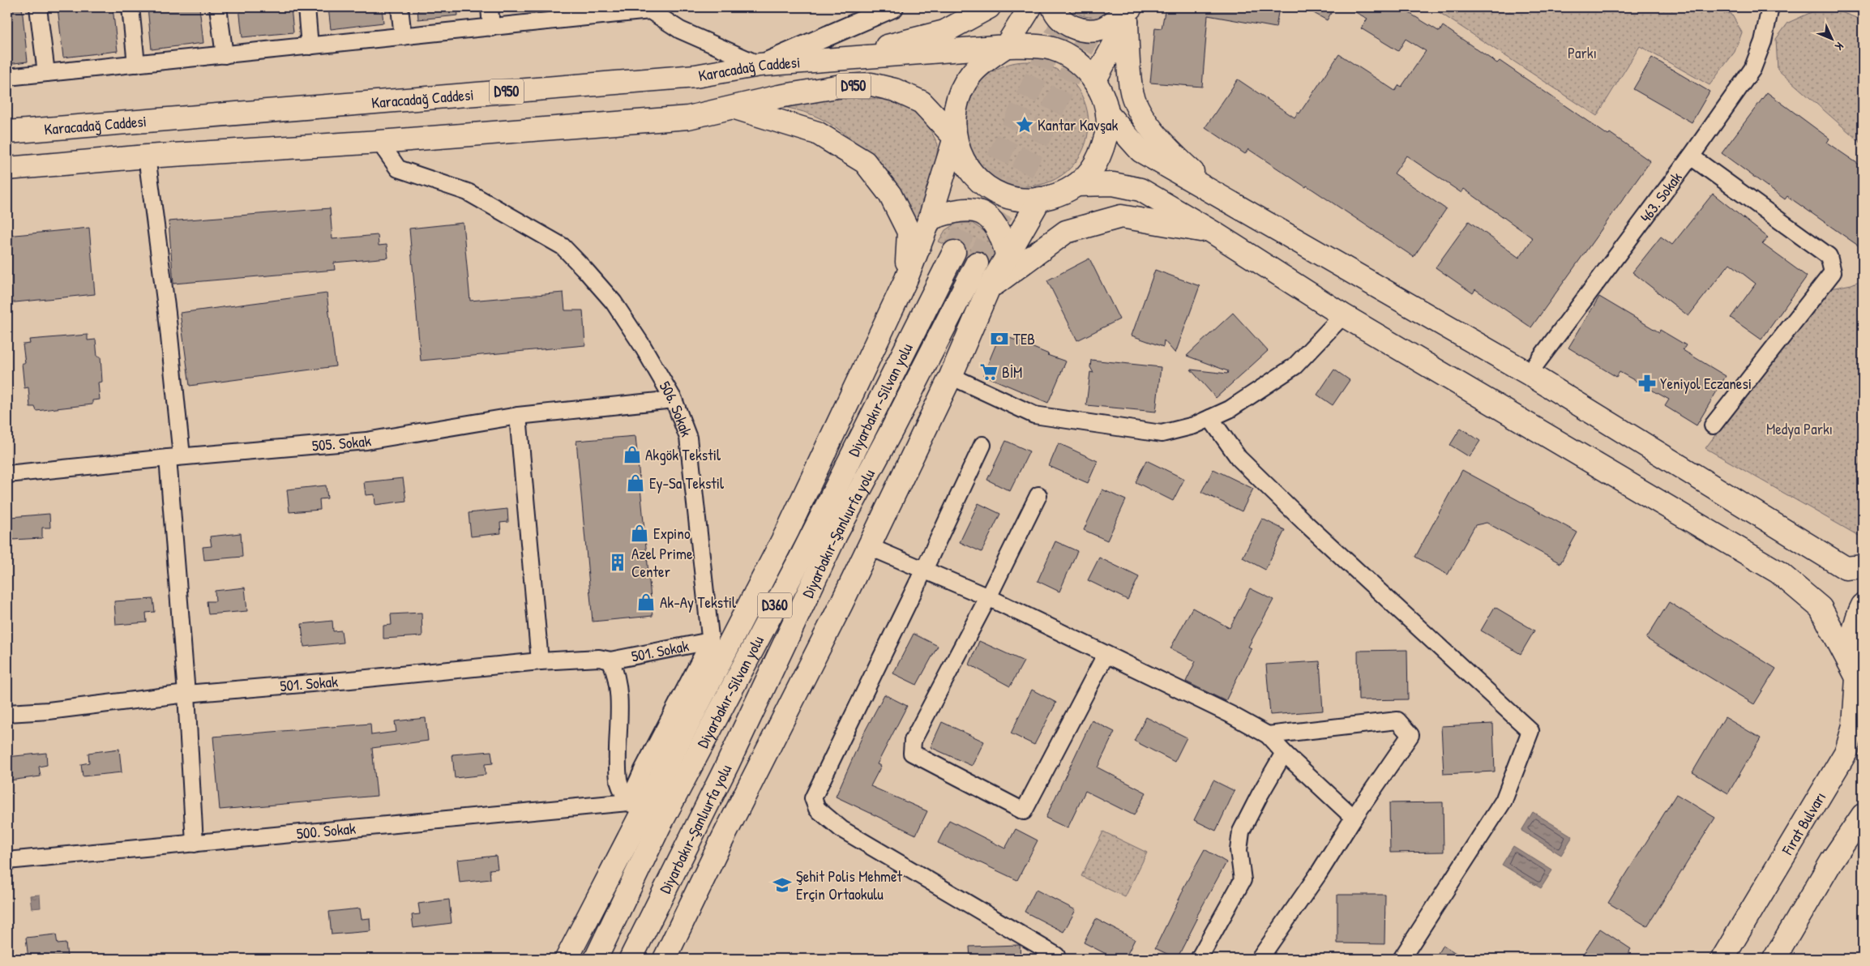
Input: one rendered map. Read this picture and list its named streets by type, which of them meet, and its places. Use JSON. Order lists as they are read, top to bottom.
{
  "streets": {
    "main road": [
      "Karacadağ Caddesi",
      "D950",
      "Diyarbakır-Silvan yolu",
      "Diyarbakır-Şanlıurfa yolu",
      "D360",
      "Fırat Bulvarı"
    ],
    "street": [
      "463. Sokak",
      "506. Sokak",
      "505. Sokak",
      "501. Sokak",
      "500. Sokak"
    ]
  },
  "crossings": [
    ["Karacadağ Caddesi", "506. Sokak"],
    ["506. Sokak", "505. Sokak"],
    ["506. Sokak", "501. Sokak"],
    ["501. Sokak", "500. Sokak"]
  ],
  "parks": ["Parkı", "Medya Parkı"],
  "places": {
    "place": ["Kantar Kavşak"],
    "bank": ["TEB"],
    "supermarket": ["BİM"],
    "pharmacy": ["Yeniyol Eczanesi"],
    "shop": [
      "Akgök Tekstil",
      "Ey-Sa Tekstil",
      "Expino",
      "Ak-Ay Tekstil"
    ],
    "building": ["Azel Prime Center"],
    "school or university": ["Şehit Polis Mehmet Erçin Ortaokulu"]
  },
  "north": "bottom right"
}
